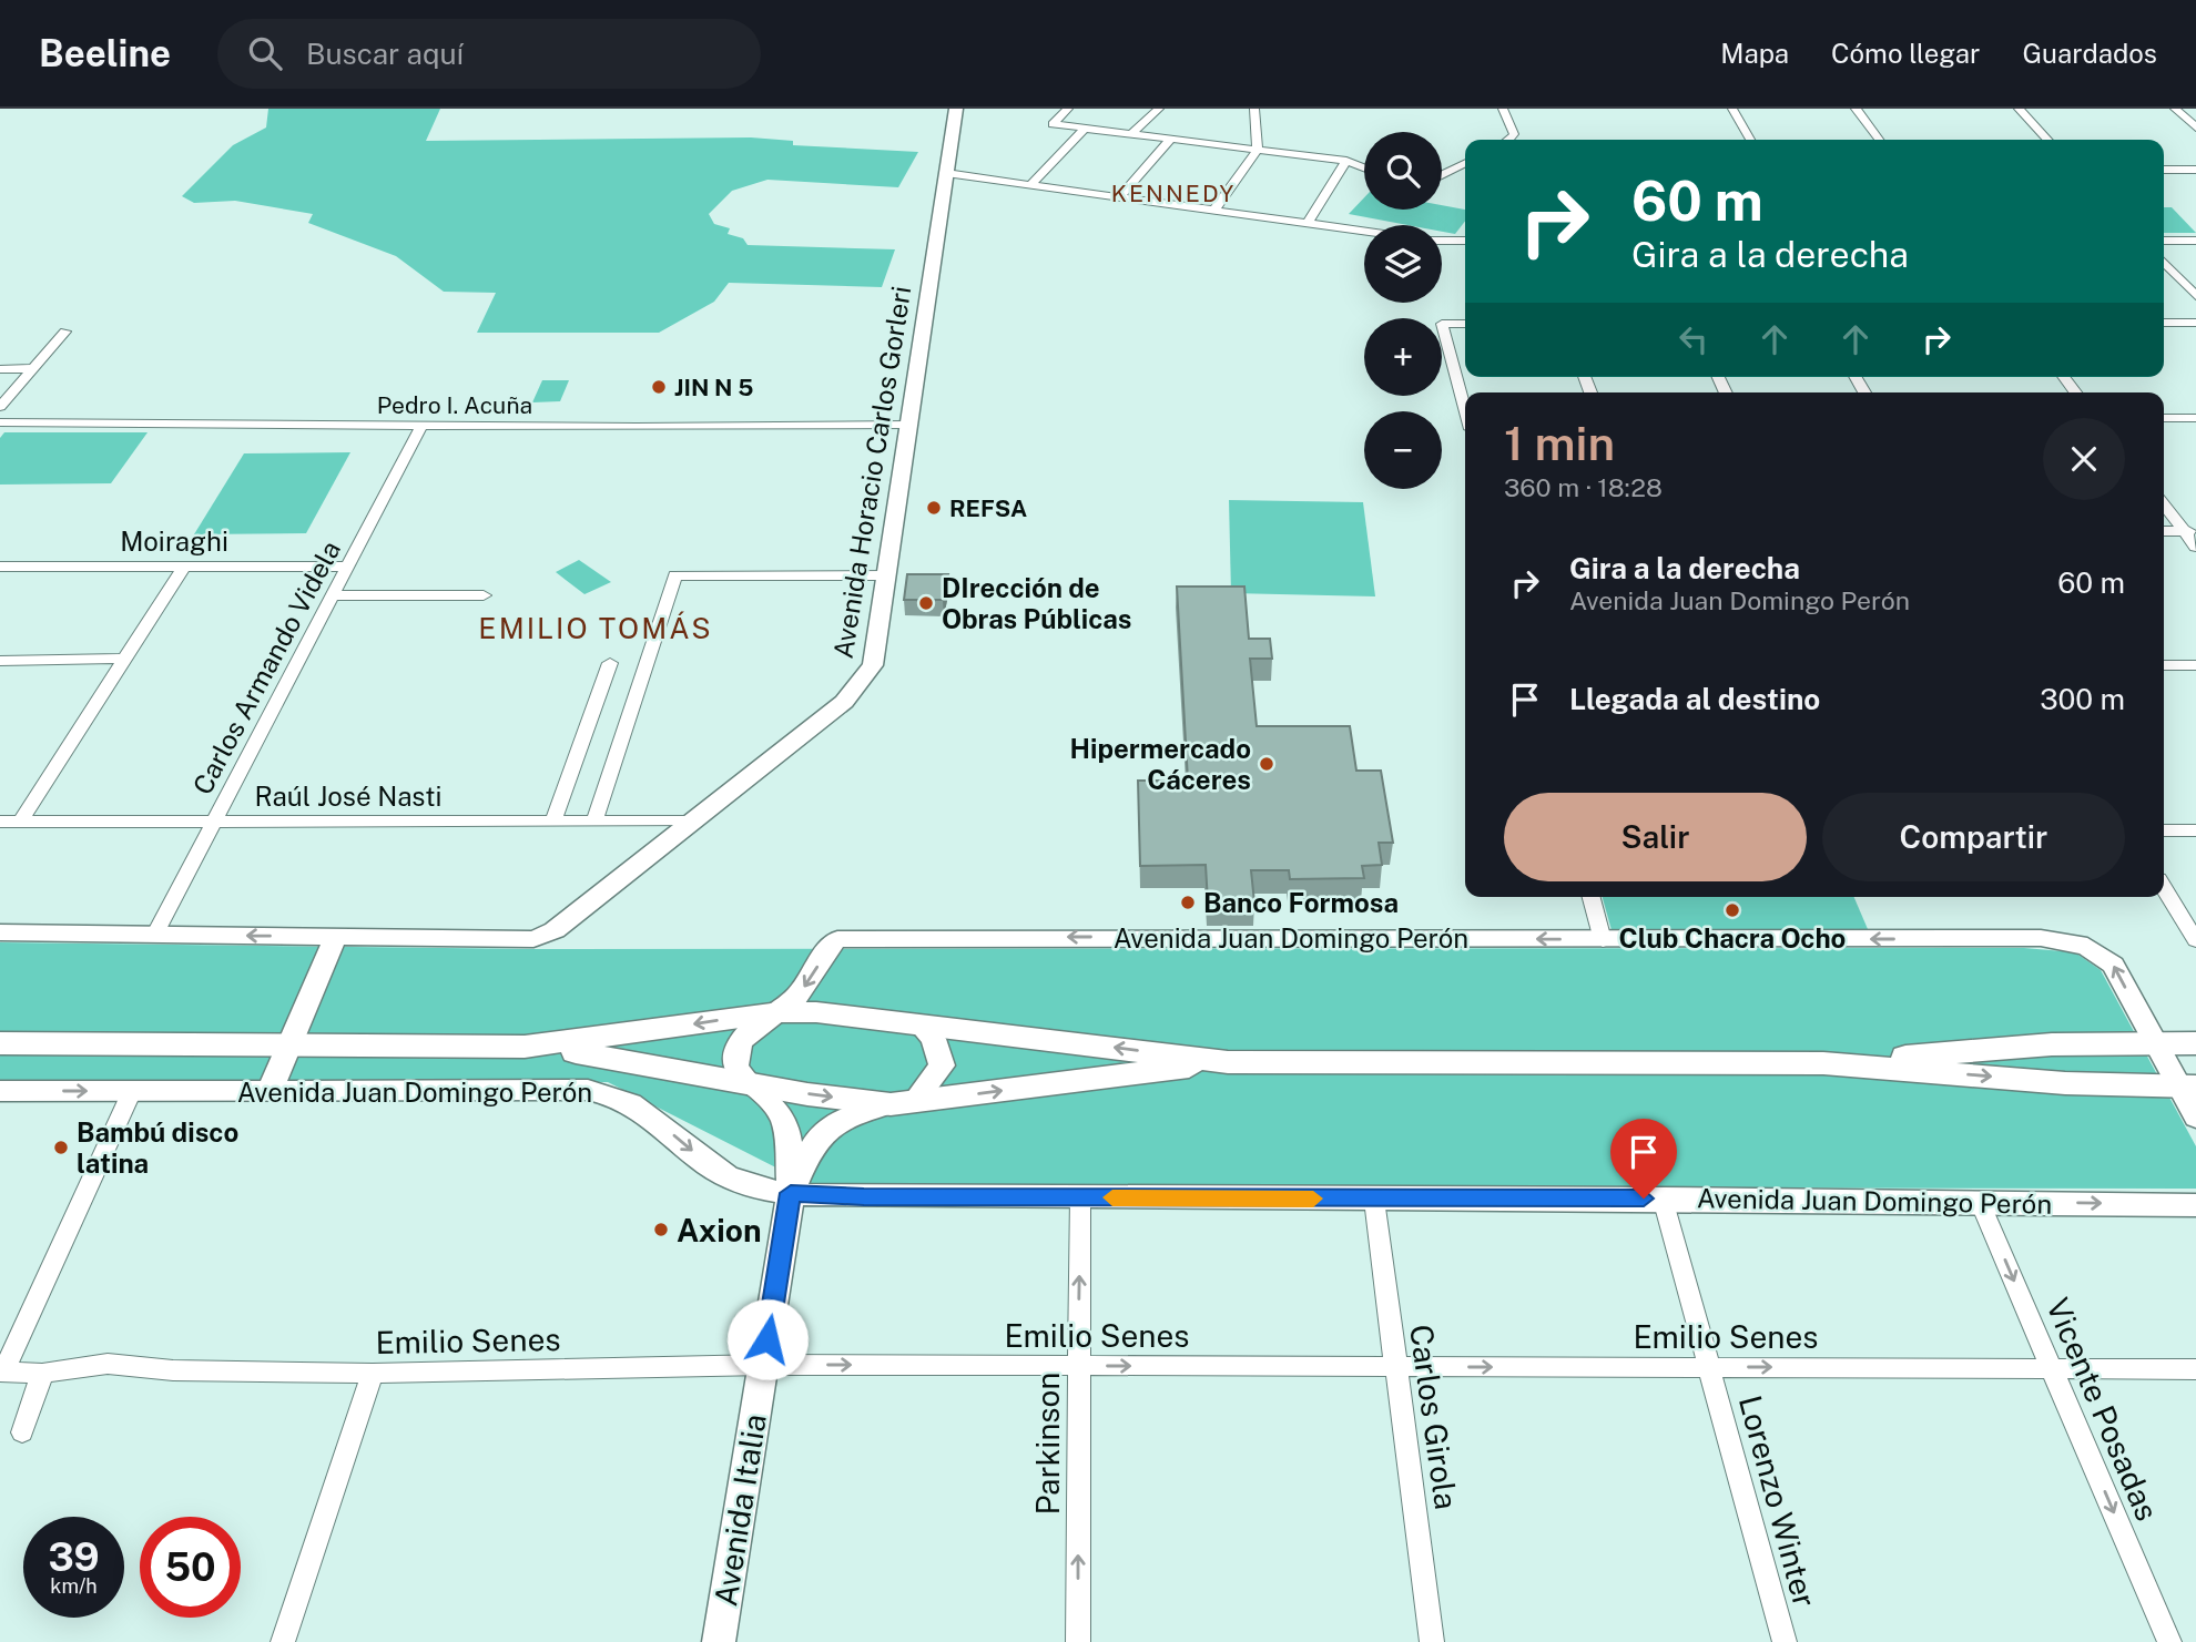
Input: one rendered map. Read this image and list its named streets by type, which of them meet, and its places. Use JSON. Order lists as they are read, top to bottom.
{
  "streets": {
    "main road": ["Avenida Horacio Carlos Gorleri", "Avenida Juan Domingo Perón", "Avenida Italia"],
    "street": [
      "Pedro I. Acuña",
      "Moiraghi",
      "Carlos Armando Videla",
      "Raúl José Nasti",
      "Emilio Senes",
      "Vicente Posadas",
      "Carlos Girola",
      "Parkinson",
      "Lorenzo Winter"
    ]
  },
  "crossings": [
    ["Pedro I. Acuña", "Avenida Horacio Carlos Gorleri"],
    ["Pedro I. Acuña", "Carlos Armando Videla"],
    ["Avenida Horacio Carlos Gorleri", "Raúl José Nasti"],
    ["Moiraghi", "Carlos Armando Videla"],
    ["Carlos Armando Videla", "Raúl José Nasti"],
    ["Avenida Juan Domingo Perón", "Vicente Posadas"],
    ["Avenida Juan Domingo Perón", "Carlos Girola"],
    ["Avenida Juan Domingo Perón", "Parkinson"],
    ["Avenida Juan Domingo Perón", "Lorenzo Winter"],
    ["Avenida Juan Domingo Perón", "Avenida Italia"],
    ["Emilio Senes", "Vicente Posadas"],
    ["Emilio Senes", "Carlos Girola"],
    ["Emilio Senes", "Parkinson"],
    ["Emilio Senes", "Lorenzo Winter"],
    ["Emilio Senes", "Avenida Italia"]
  ],
  "one_way": ["Emilio Senes", "Vicente Posadas", "Parkinson"],
  "districts": ["KENNEDY", "EMILIO TOMÁS"],
  "places": [
    "JIN N 5",
    "REFSA",
    "DIrección de Obras Públicas",
    "Hipermercado Cáceres",
    "Banco Formosa",
    "Club Chacra Ocho",
    "Bambú disco latina",
    "Axion"
  ],
  "page": {
    "header": "Beeline",
    "search": "Buscar aquí",
    "nav": ["Mapa", "Cómo llegar", "Guardados"],
    "map_buttons": ["+", "−"],
    "turn": ["60 m", "Gira a la derecha"],
    "heading": ["1 min", "360 m · 18:28"],
    "list": [
      {
        "name": "Gira a la derecha",
        "note": "Avenida Juan Domingo Perón",
        "value": "60 m"
      },
      {
        "name": "Llegada al destino",
        "value": "300 m"
      }
    ],
    "buttons": ["Salir", "Compartir"],
    "speed": "39 km/h",
    "limit": "50"
  }
}
